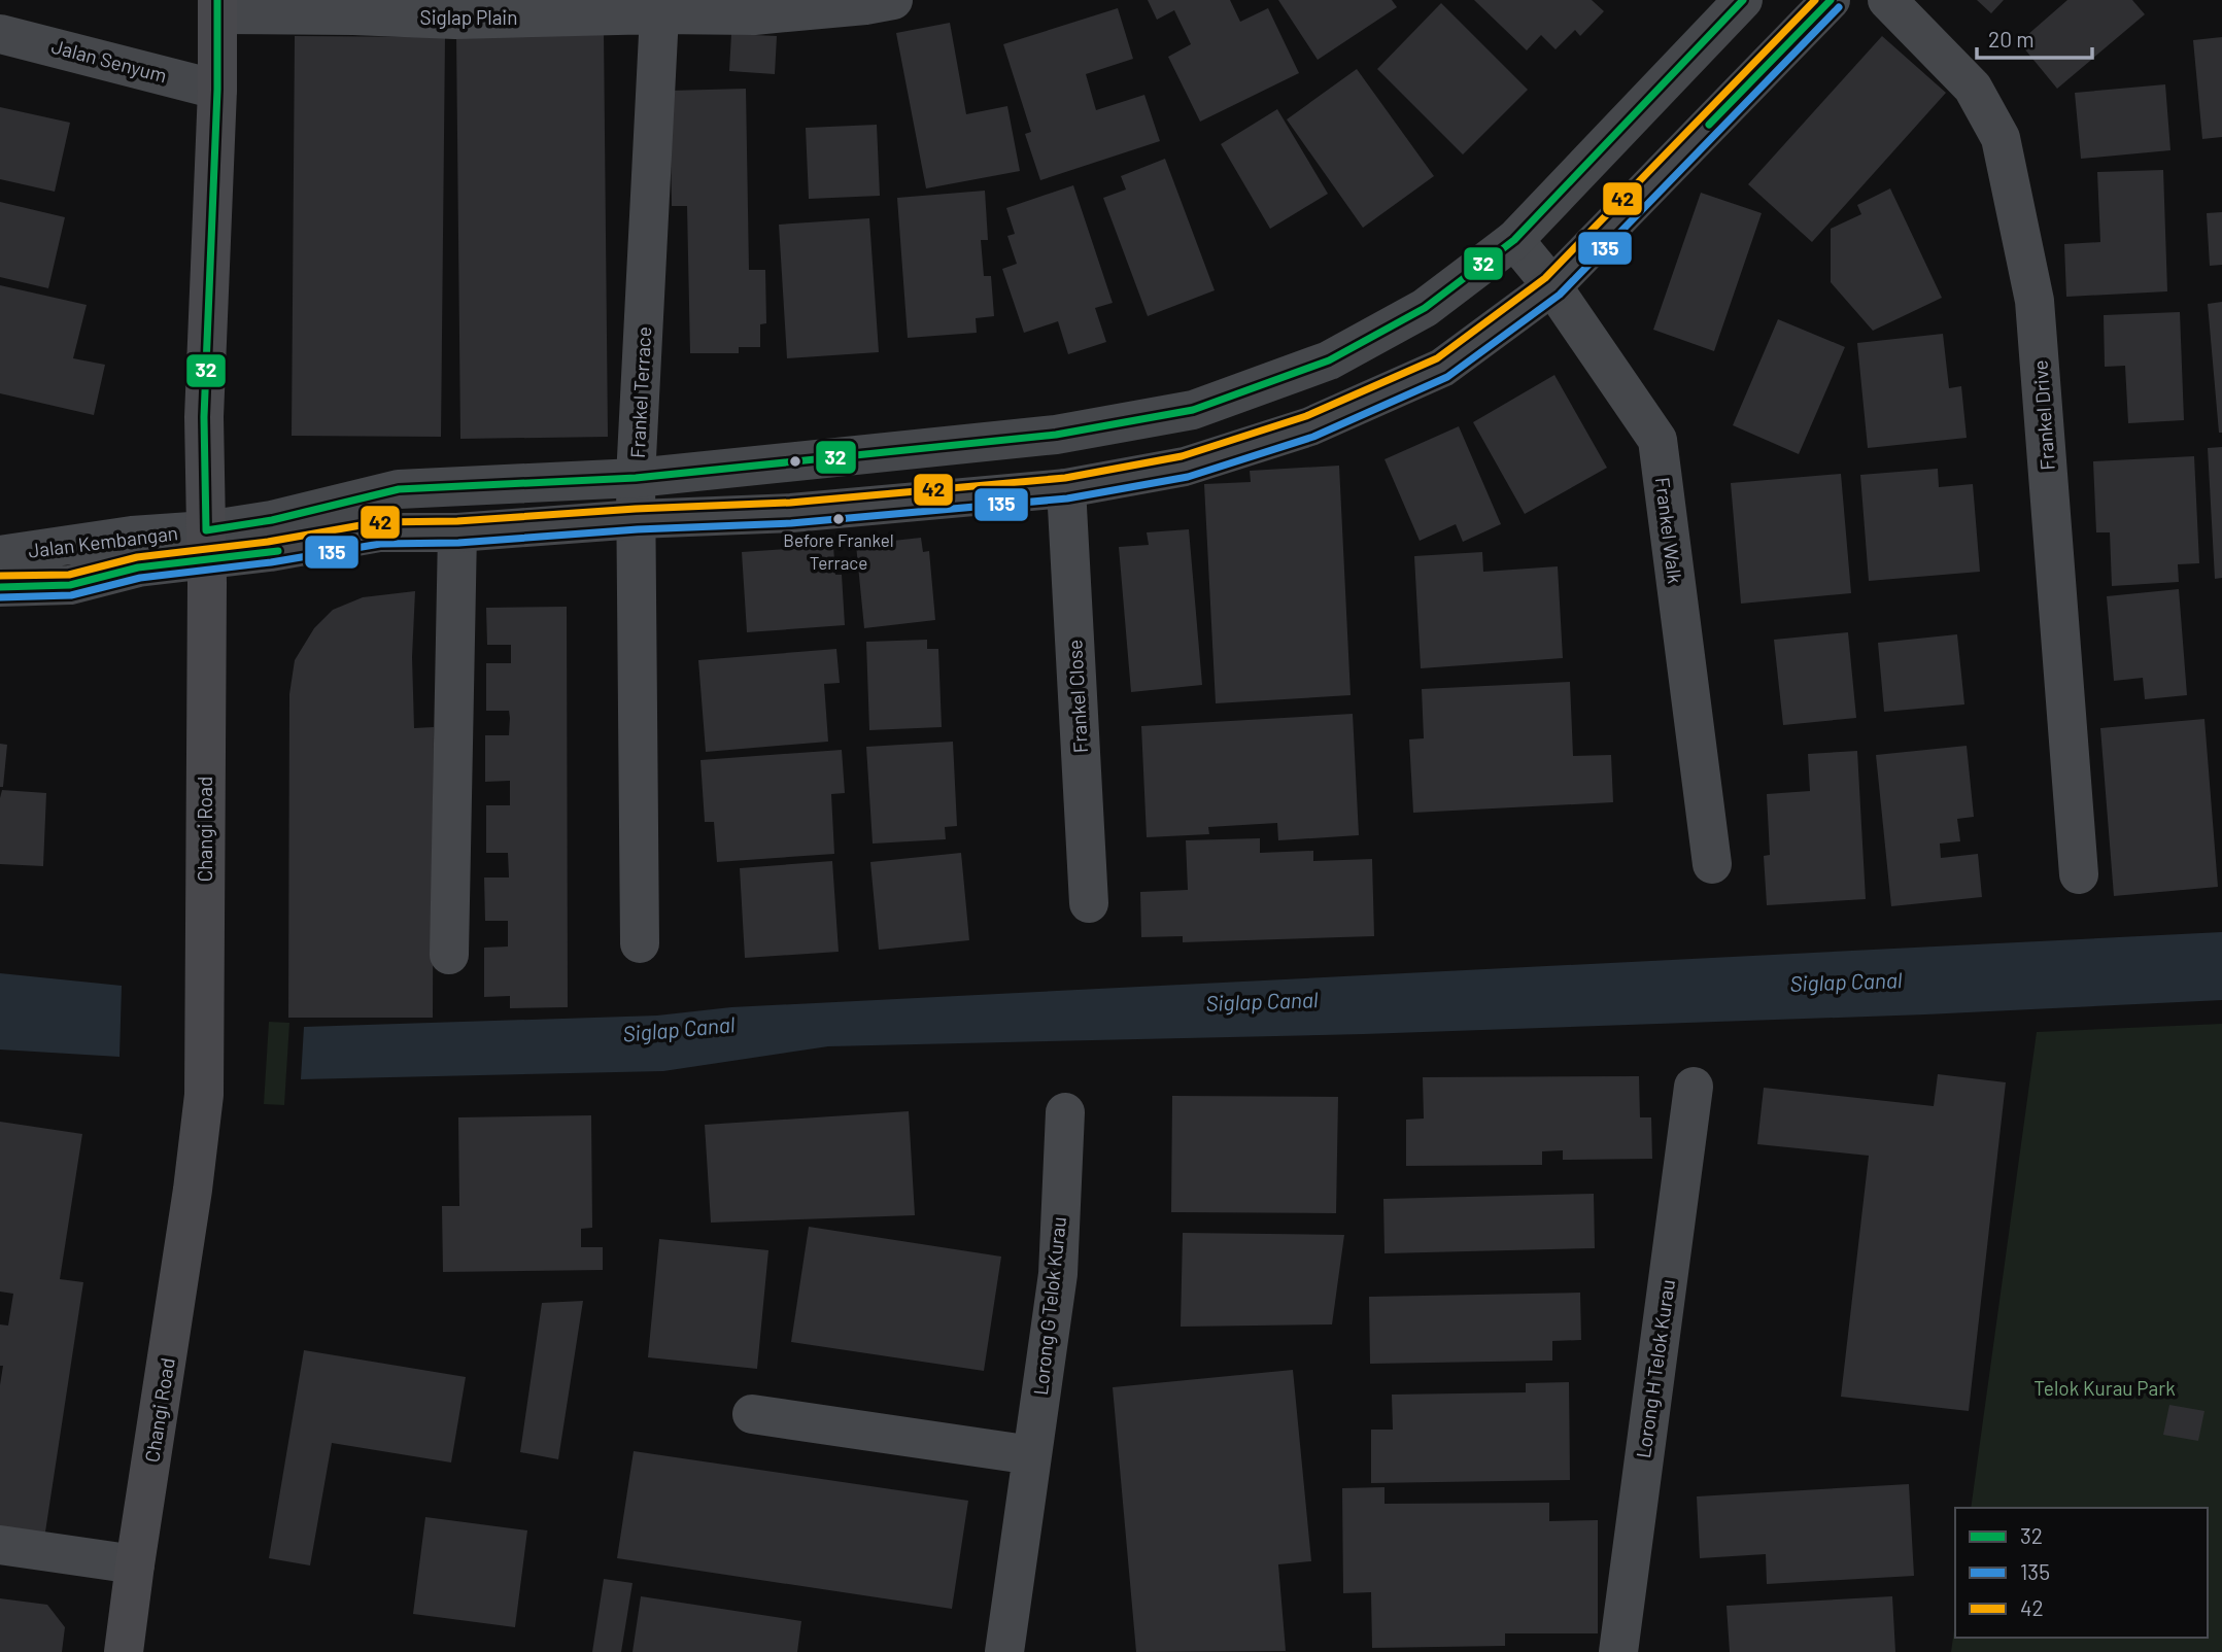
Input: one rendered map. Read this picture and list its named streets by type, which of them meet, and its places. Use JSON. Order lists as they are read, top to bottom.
{
  "streets": {
    "main road": ["Changi Road"],
    "street": [
      "Siglap Plain",
      "Jalan Senyum",
      "Frankel Terrace",
      "Frankel Drive",
      "Frankel Walk",
      "Jalan Kembangan",
      "Frankel Close",
      "Lorong G Telok Kurau",
      "Lorong H Telok Kurau"
    ]
  },
  "crossings": [
    ["Siglap Plain", "Frankel Terrace"],
    ["Siglap Plain", "Changi Road"],
    ["Jalan Senyum", "Changi Road"],
    ["Jalan Kembangan", "Changi Road"]
  ],
  "water": ["Siglap Canal"],
  "parks": ["Telok Kurau Park"],
  "places": ["Before Frankel Terrace"],
  "lines": ["transit line 32", "transit line 42", "transit line 135"],
  "legend": ["32", "135", "42"],
  "scale_bar": "20 m"
}
